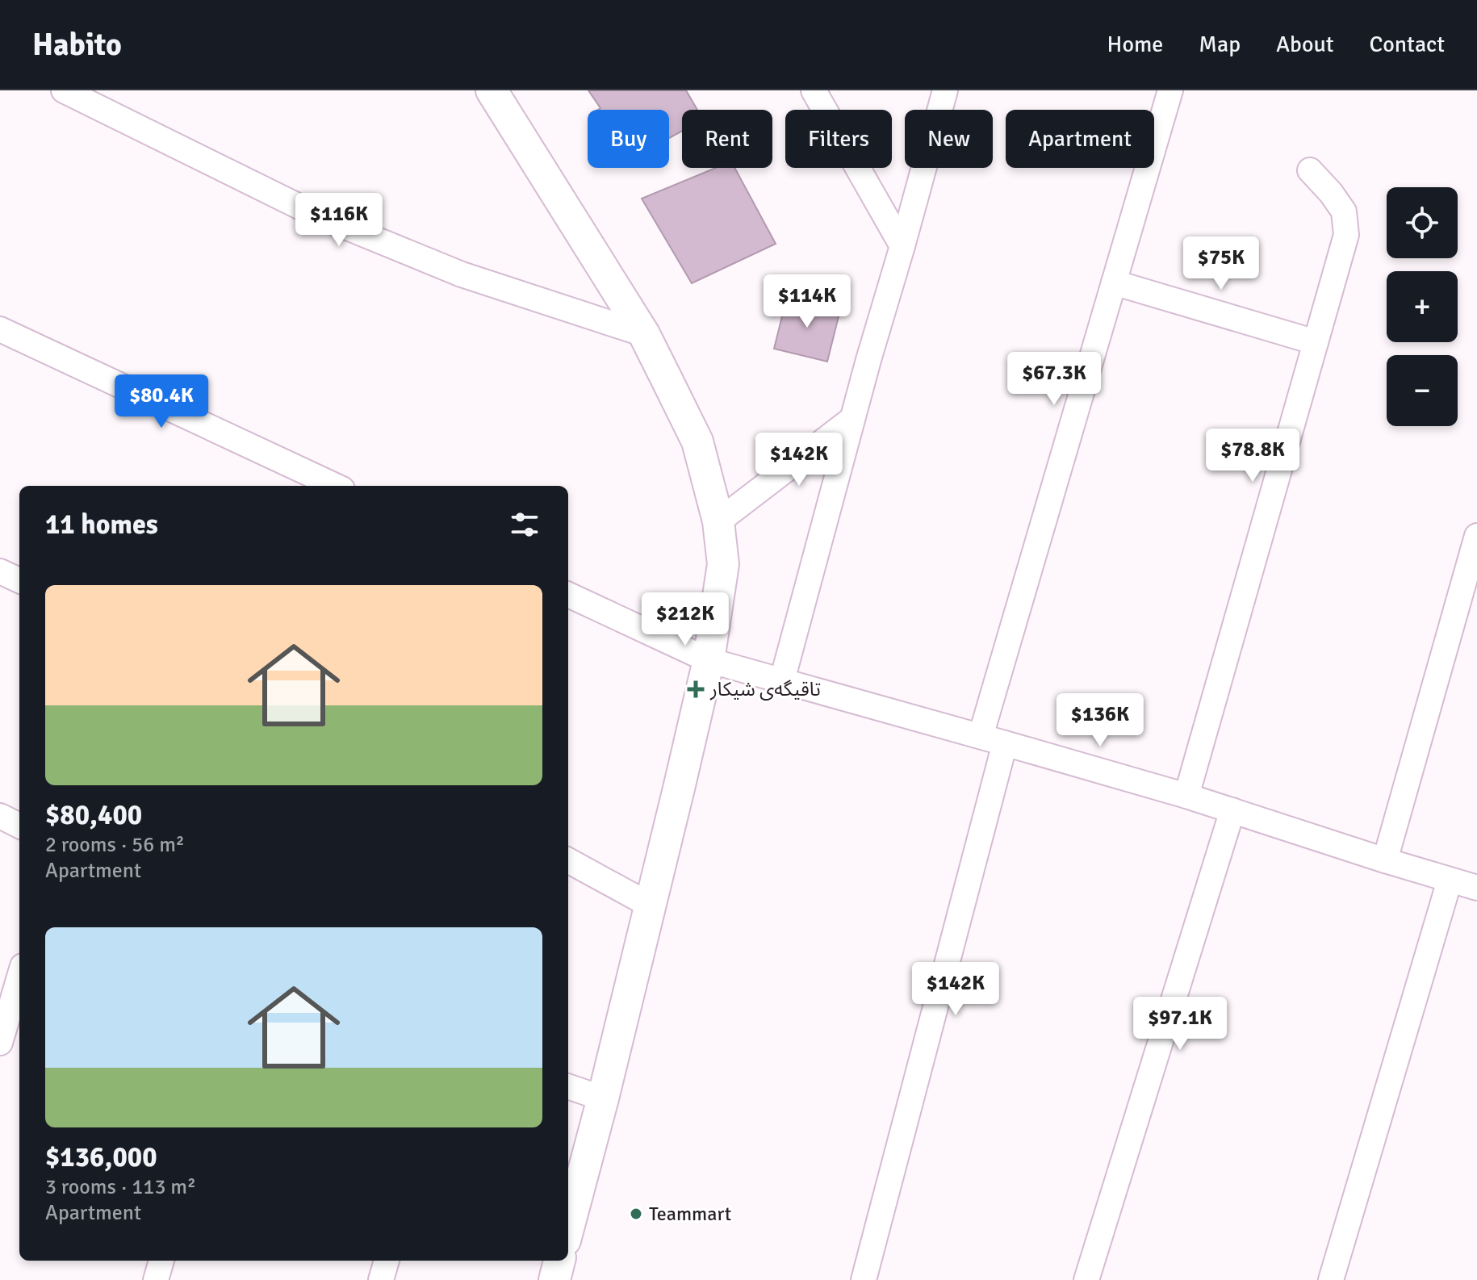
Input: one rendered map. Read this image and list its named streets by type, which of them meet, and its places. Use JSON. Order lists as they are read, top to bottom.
{
  "places": {
    "health": ["تاقیگەی شیکار"],
    "other": ["Teammart"]
  },
  "page": {
    "header": "Habito",
    "nav": [
      "Home",
      "Map",
      "About",
      "Contact"
    ],
    "chip": [
      "Buy",
      "Rent",
      "Filters",
      "New",
      "Apartment"
    ],
    "map_buttons": ["+", "−"],
    "price": [
      "$116K",
      "$75K",
      "$114K",
      "$67.3K",
      "$80.4K",
      "$78.8K",
      "$142K",
      "$212K",
      "$136K",
      "$142K",
      "$97.1K"
    ],
    "heading": "11 homes",
    "list": [
      {
        "name": "$80,400",
        "note": "2 rooms · 56 m² · Apartment"
      },
      {
        "name": "$136,000",
        "note": "3 rooms · 113 m² · Apartment"
      }
    ]
  }
}
